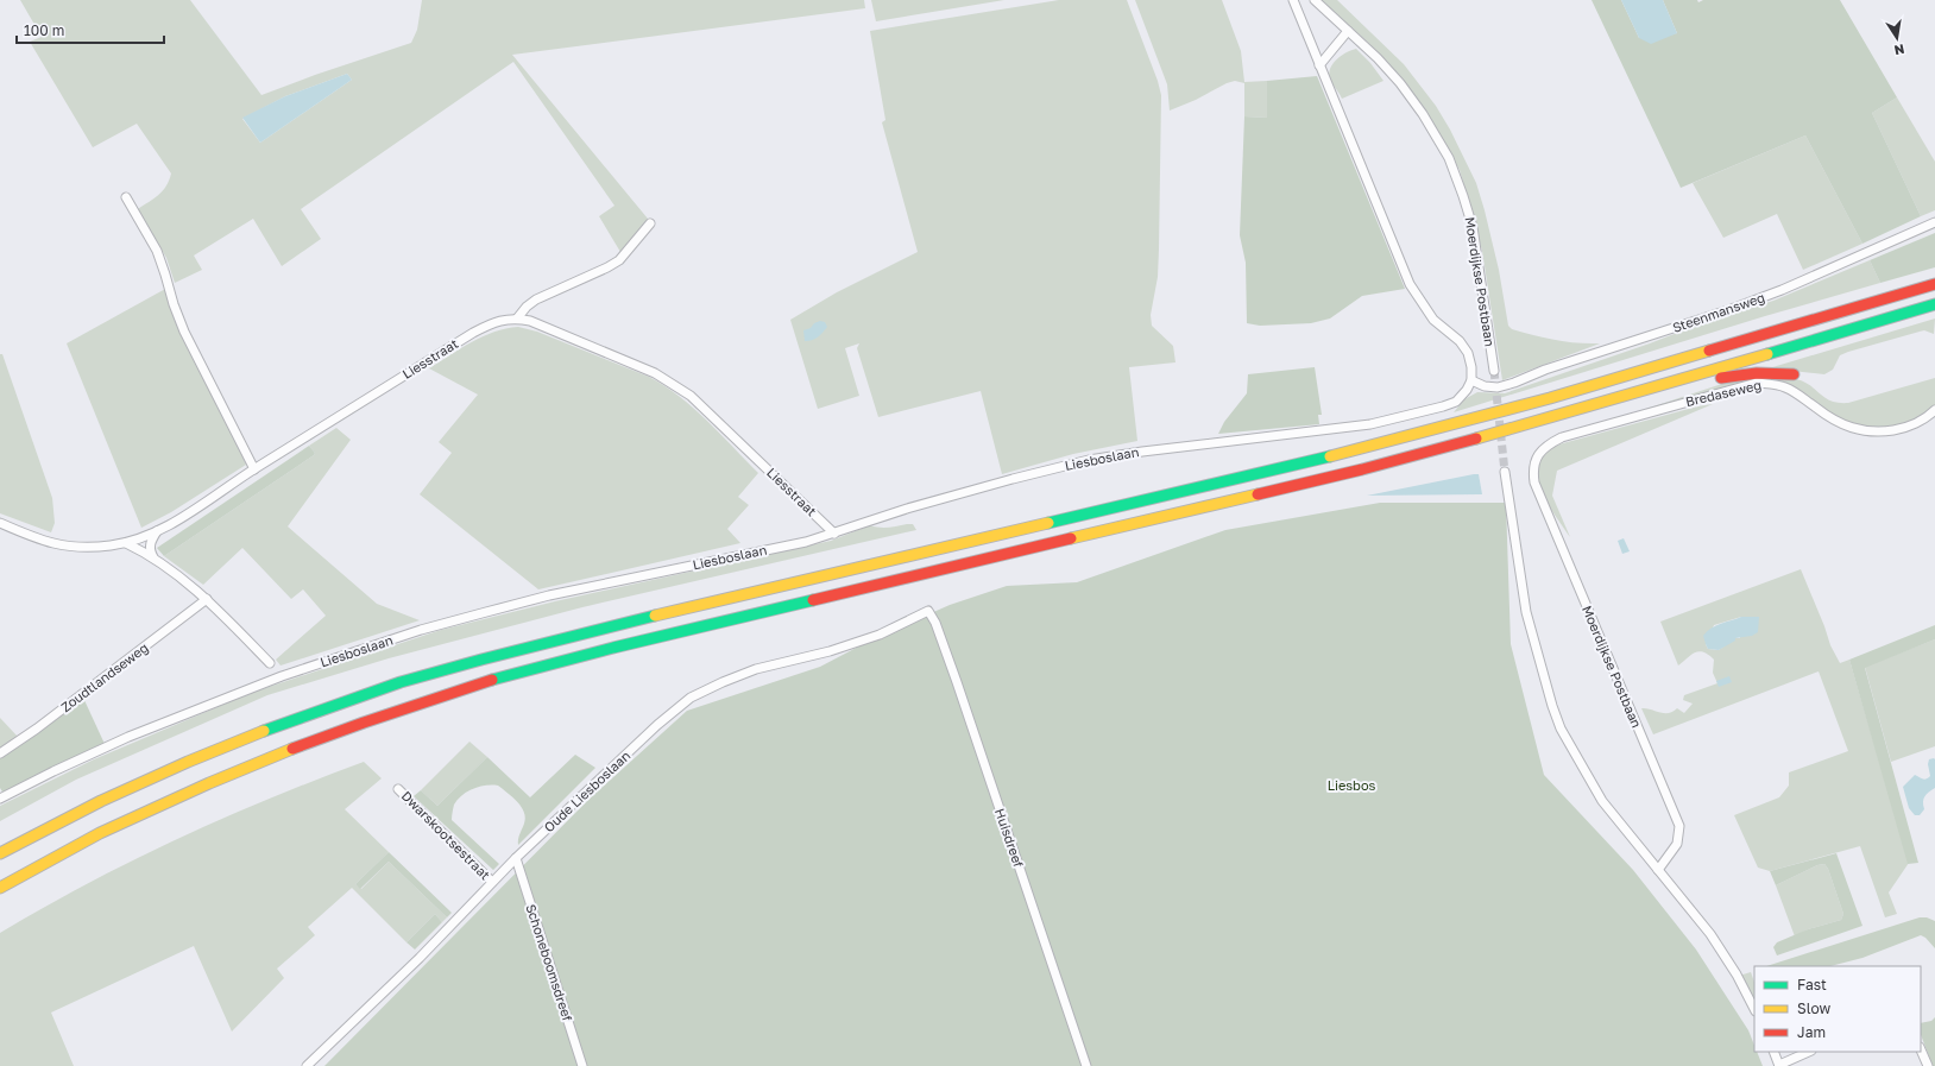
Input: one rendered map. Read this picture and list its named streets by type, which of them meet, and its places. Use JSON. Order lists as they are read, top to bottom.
{
  "streets": {
    "street": [
      "Moerdijkse Postbaan",
      "Steenmansweg",
      "Liesstraat",
      "Bredaseweg",
      "Liesboslaan",
      "Zoudtlandseweg",
      "Oude Liesboslaan",
      "Dwarskootsestraat",
      "Huisdreef",
      "Schoneboomsdreef"
    ]
  },
  "crossings": [
    ["Moerdijkse Postbaan", "Steenmansweg"],
    ["Moerdijkse Postbaan", "Bredaseweg"],
    ["Moerdijkse Postbaan", "Liesboslaan"],
    ["Steenmansweg", "Liesboslaan"],
    ["Liesstraat", "Liesboslaan"],
    ["Oude Liesboslaan", "Dwarskootsestraat"],
    ["Oude Liesboslaan", "Huisdreef"],
    ["Oude Liesboslaan", "Schoneboomsdreef"]
  ],
  "parks": ["Liesbos"],
  "legend": ["Fast", "Slow", "Jam"],
  "scale_bar": "100 m",
  "north": "bottom"
}
